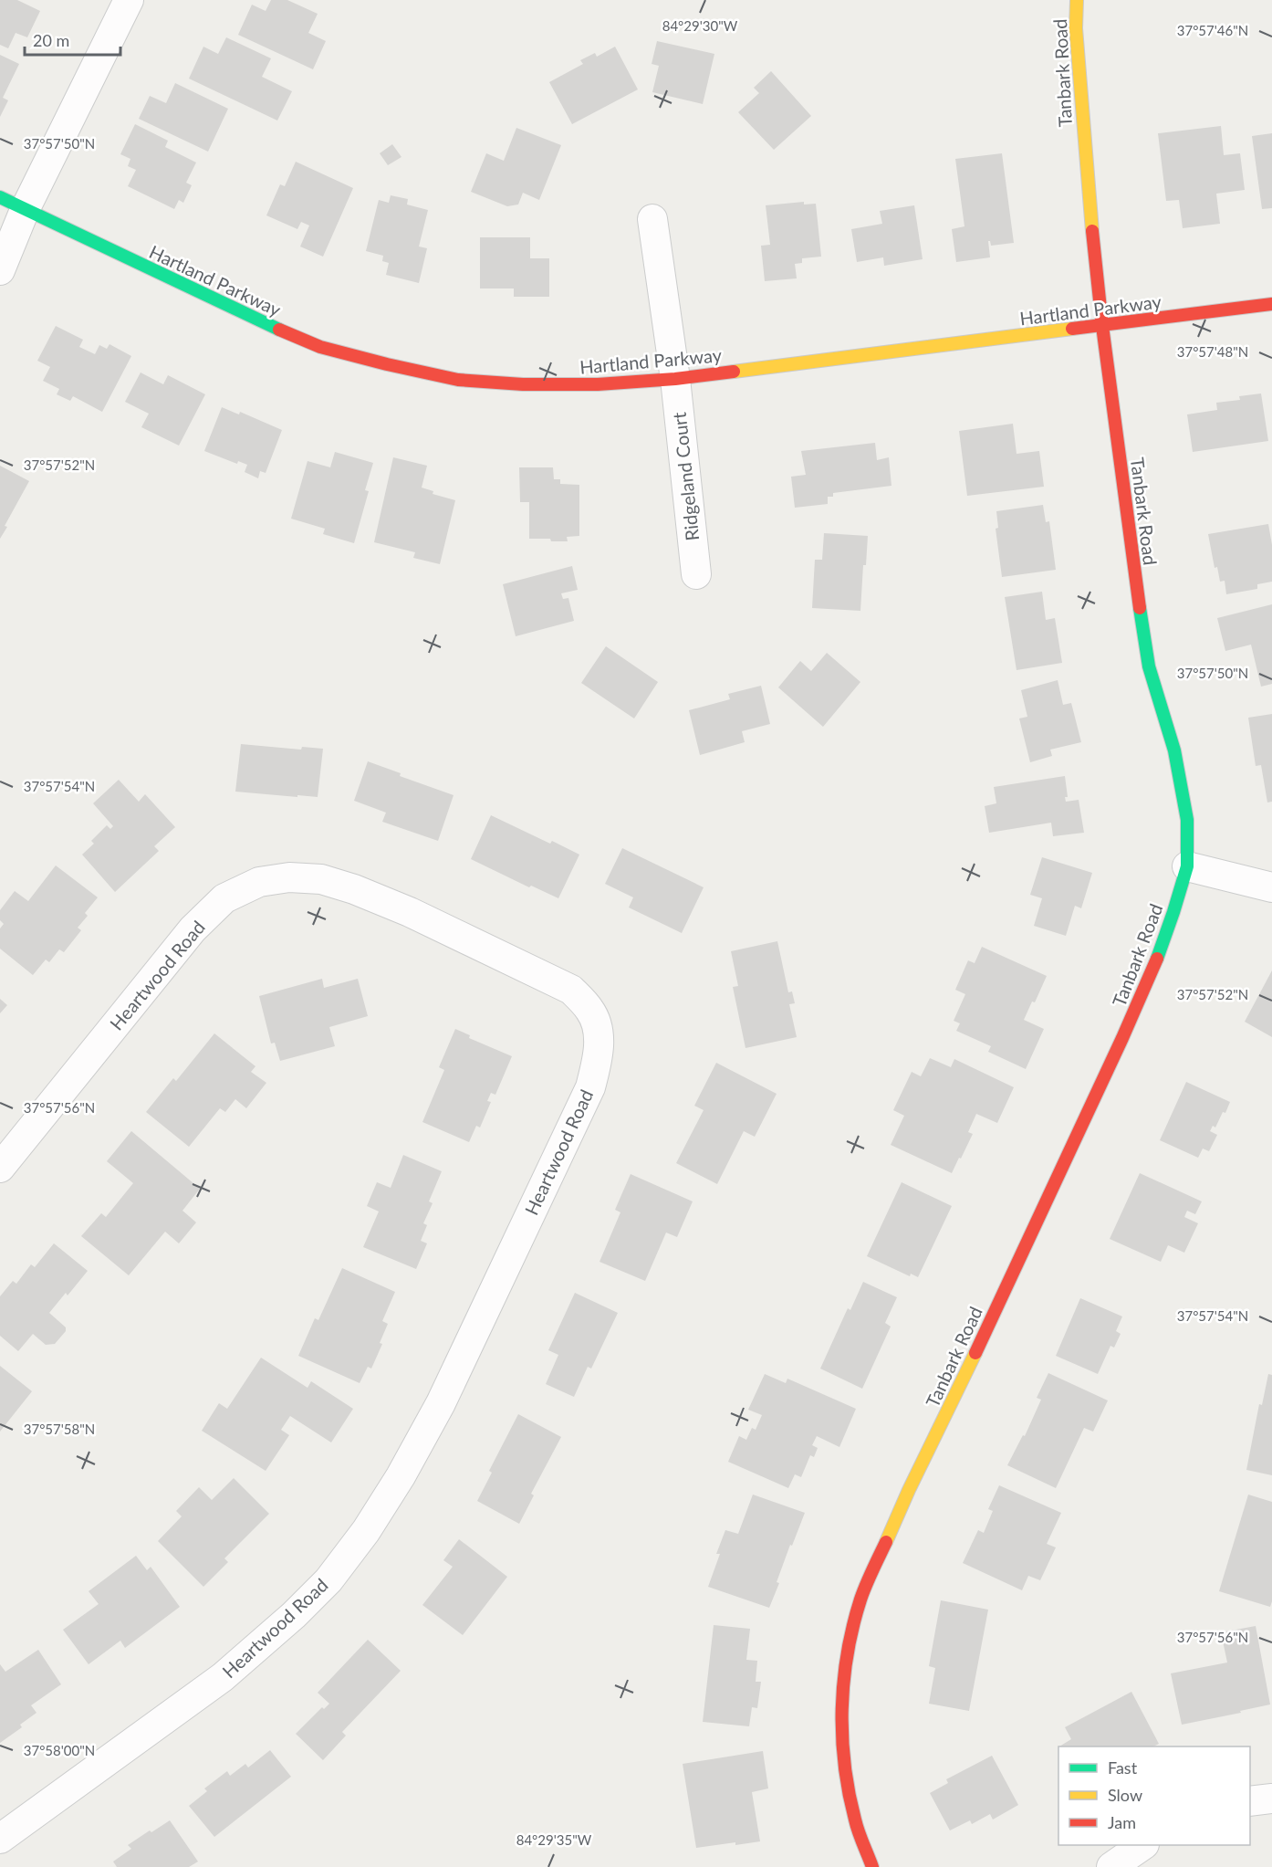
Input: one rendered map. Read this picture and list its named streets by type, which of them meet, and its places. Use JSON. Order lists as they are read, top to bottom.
{
  "streets": {
    "street": [
      "Tanbark Road",
      "Hartland Parkway",
      "Ridgeland Court",
      "Heartwood Road"
    ]
  },
  "crossings": [
    ["Tanbark Road", "Hartland Parkway"],
    ["Hartland Parkway", "Ridgeland Court"]
  ],
  "legend": ["Fast", "Slow", "Jam"],
  "scale_bar": "20 m",
  "coordinates": [
    "84°29'30\"W",
    "37°57'46\"N",
    "37°57'50\"N",
    "37°57'48\"N",
    "37°57'52\"N",
    "37°57'54\"N",
    "37°57'56\"N",
    "37°57'58\"N",
    "37°58'00\"N",
    "84°29'35\"W"
  ]
}
